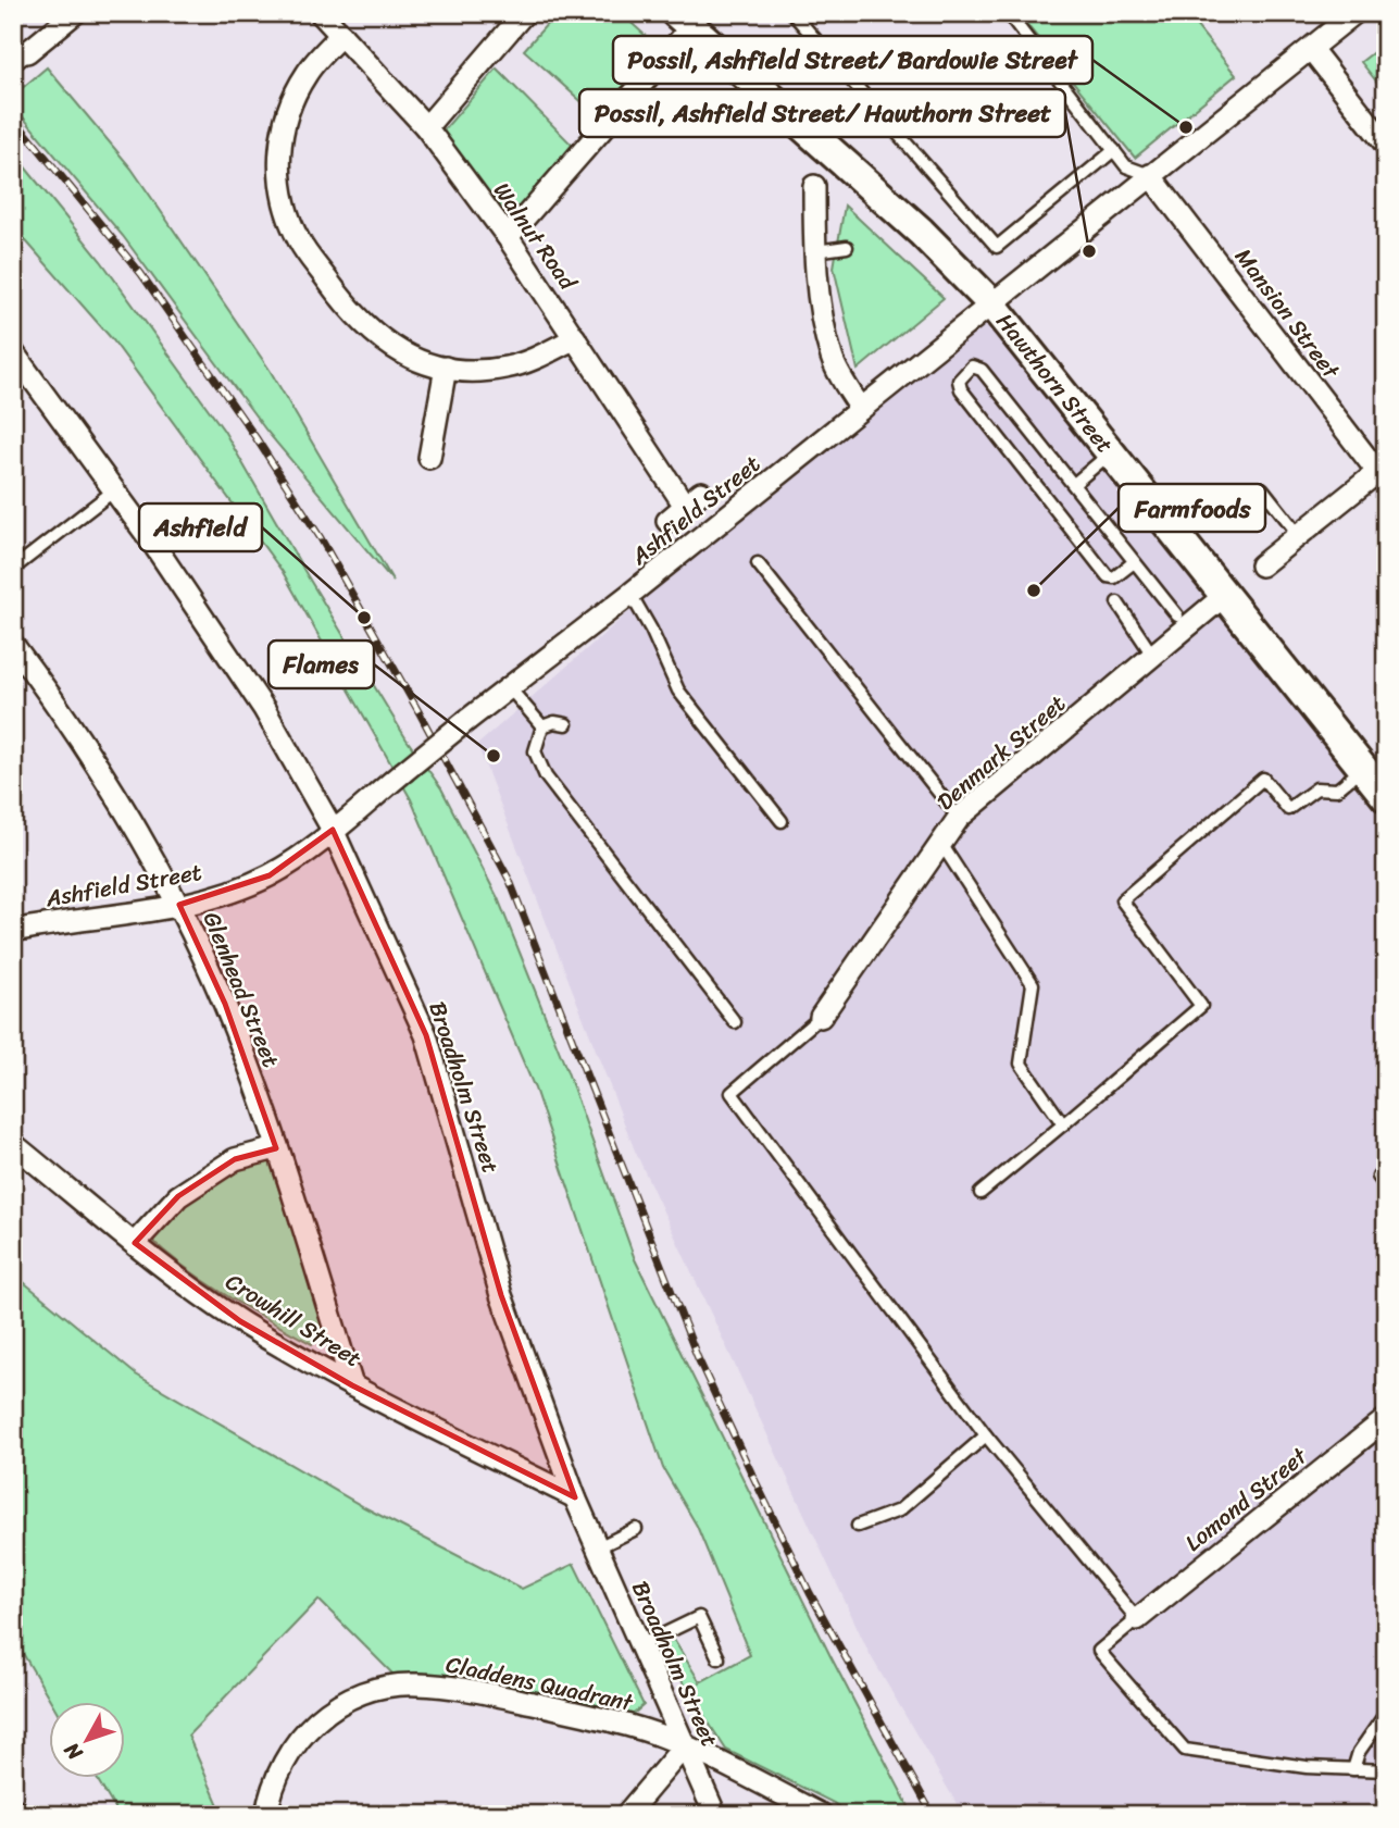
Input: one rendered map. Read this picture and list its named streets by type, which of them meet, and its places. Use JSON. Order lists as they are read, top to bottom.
{
  "streets": {
    "main road": ["Hawthorn Street"],
    "street": [
      "Walnut Road",
      "Mansion Street",
      "Ashfield Street",
      "Denmark Street",
      "Glenhead Street",
      "Broadholm Street",
      "Crowhill Street",
      "Lomond Street",
      "Claddens Quadrant"
    ]
  },
  "crossings": [
    ["Mansion Street", "Ashfield Street"],
    ["Hawthorn Street", "Ashfield Street"],
    ["Hawthorn Street", "Denmark Street"],
    ["Ashfield Street", "Glenhead Street"],
    ["Ashfield Street", "Broadholm Street"],
    ["Glenhead Street", "Crowhill Street"],
    ["Broadholm Street", "Crowhill Street"],
    ["Broadholm Street", "Claddens Quadrant"]
  ],
  "places": [
    "Possil, Ashfield Street/ Bardowie Street",
    "Possil, Ashfield Street/ Hawthorn Street",
    "Farmfoods",
    "Ashfield",
    "Flames"
  ],
  "north": "bottom left"
}
